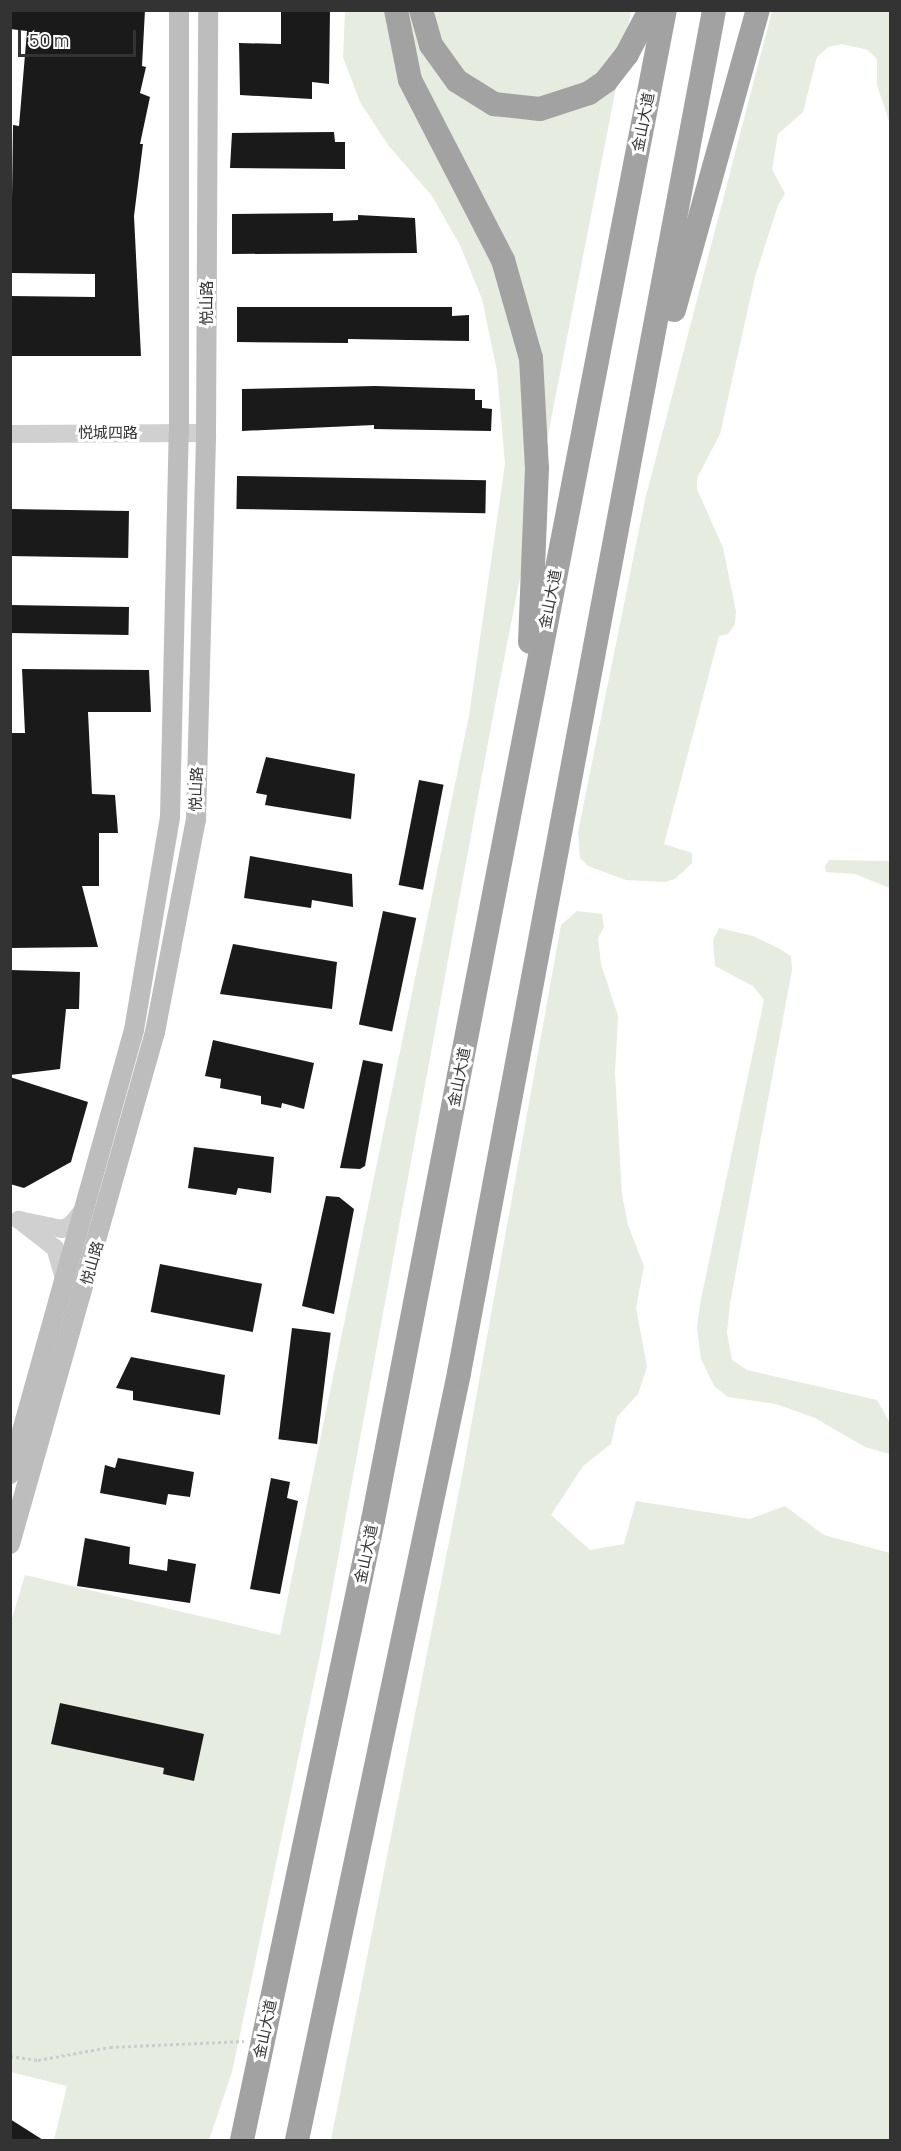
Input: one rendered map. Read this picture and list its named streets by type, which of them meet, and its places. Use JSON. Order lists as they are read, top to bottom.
{
  "streets": {
    "highway": ["金山大道"],
    "main road": ["悦山路"],
    "street": ["悦城四路"]
  },
  "crossings": [
    ["悦山路", "悦城四路"]
  ],
  "scale_bar": "50 m"
}
